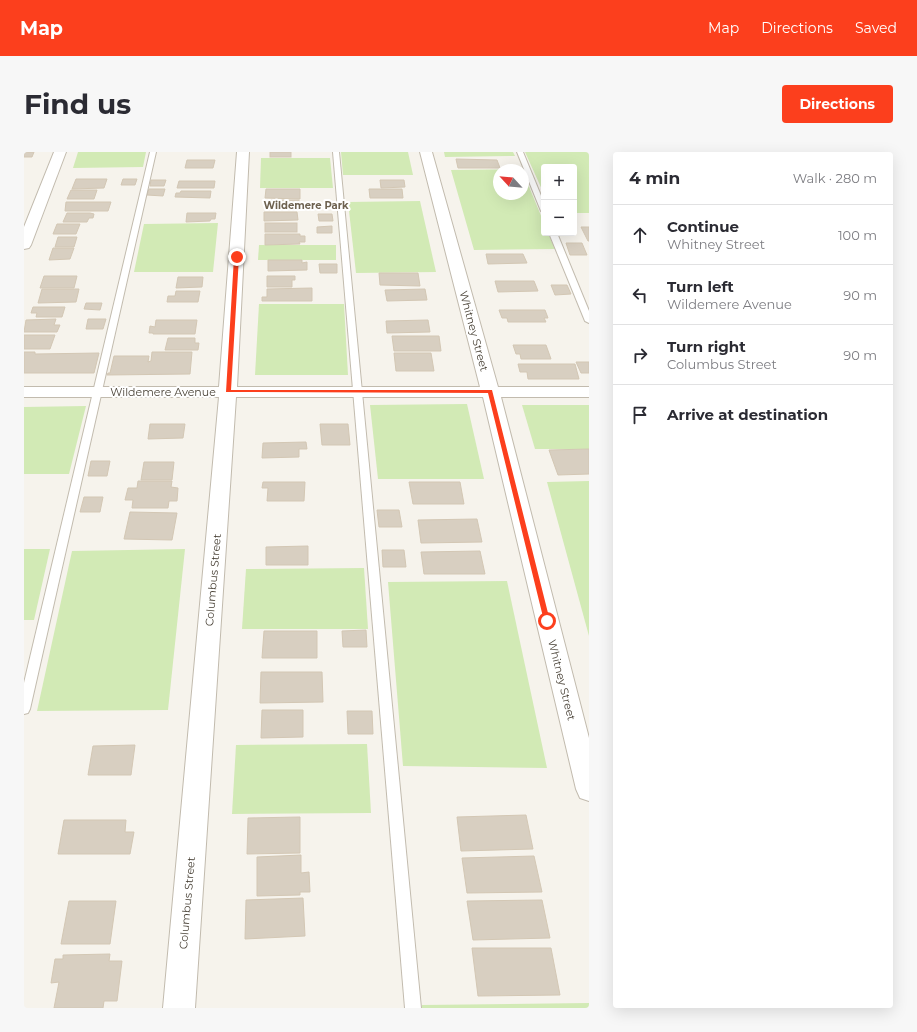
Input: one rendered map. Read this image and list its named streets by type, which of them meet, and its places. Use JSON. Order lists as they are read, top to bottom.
{
  "streets": {
    "street": ["Whitney Street", "Wildemere Avenue", "Columbus Street"]
  },
  "crossings": [
    ["Whitney Street", "Wildemere Avenue"],
    ["Wildemere Avenue", "Columbus Street"]
  ],
  "districts": ["Wildemere Park"],
  "north": "top left",
  "page": {
    "header": "Map",
    "nav": ["Map", "Directions", "Saved"],
    "buttons": "Directions",
    "title": "Find us",
    "heading": ["4 min", "Walk · 280 m"],
    "map_buttons": ["+", "−"],
    "list": [
      ["Continue", "Whitney Street", "100 m"],
      ["Turn left", "Wildemere Avenue", "90 m"],
      ["Turn right", "Columbus Street", "90 m"],
      "Arrive at destination"
    ]
  }
}
